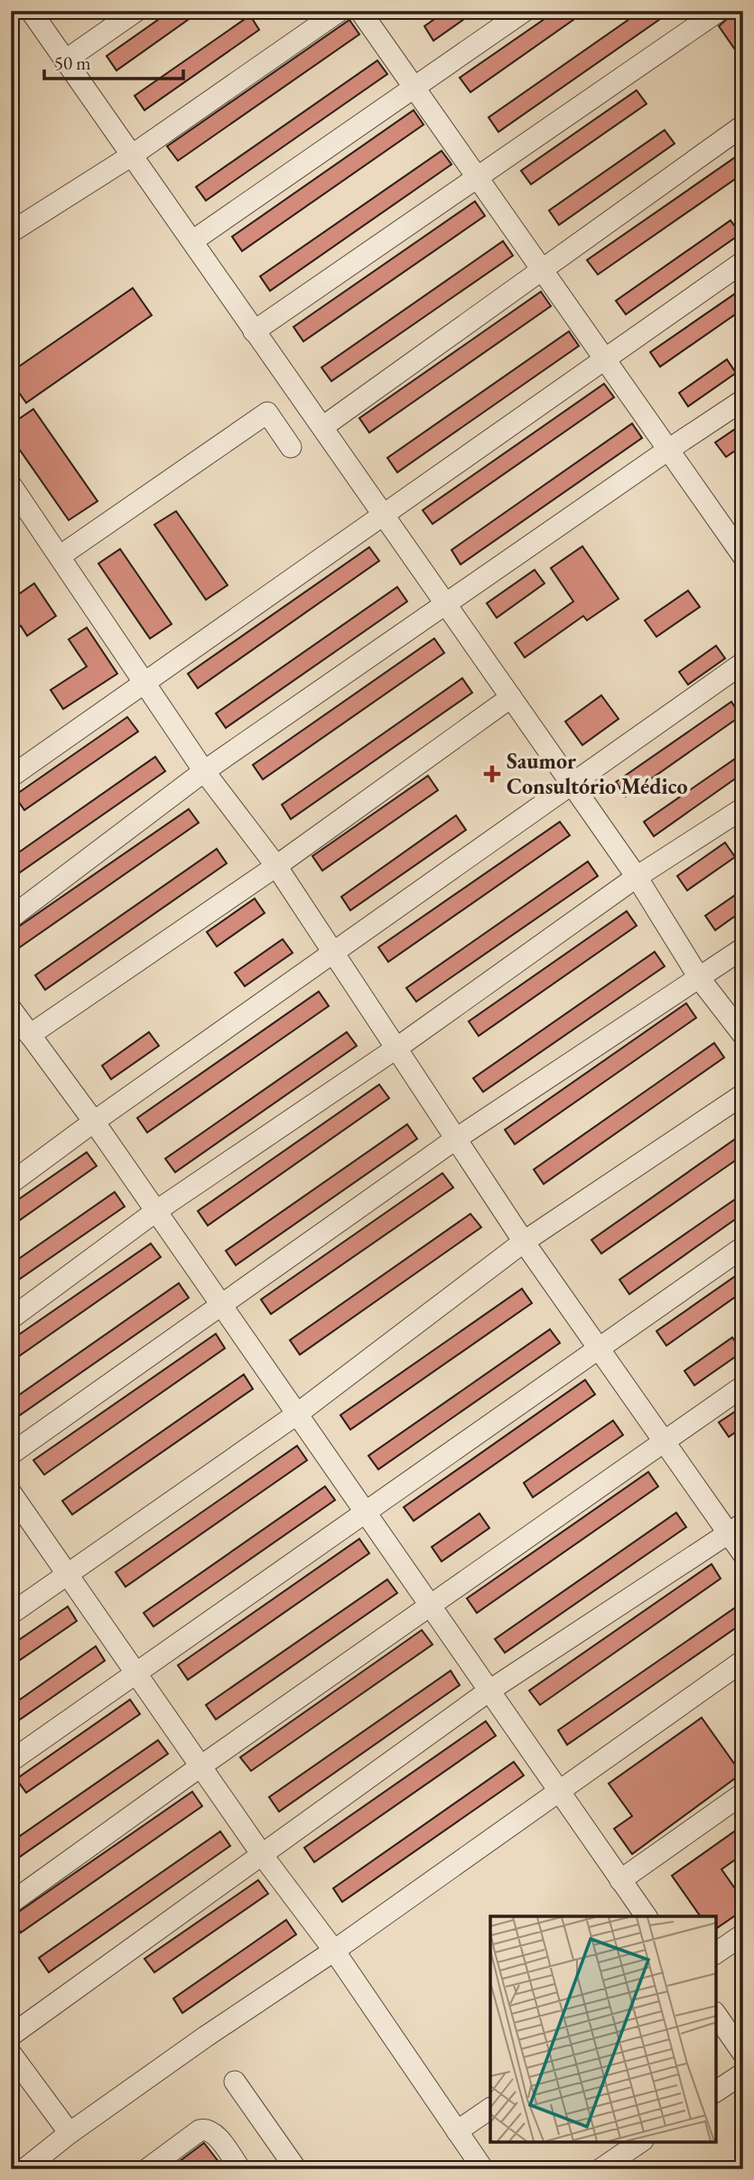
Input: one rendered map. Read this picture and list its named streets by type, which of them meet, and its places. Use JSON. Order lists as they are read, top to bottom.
{
  "places": {
    "health": ["Saumor Consultório Médico"]
  },
  "scale_bar": "50 m"
}
